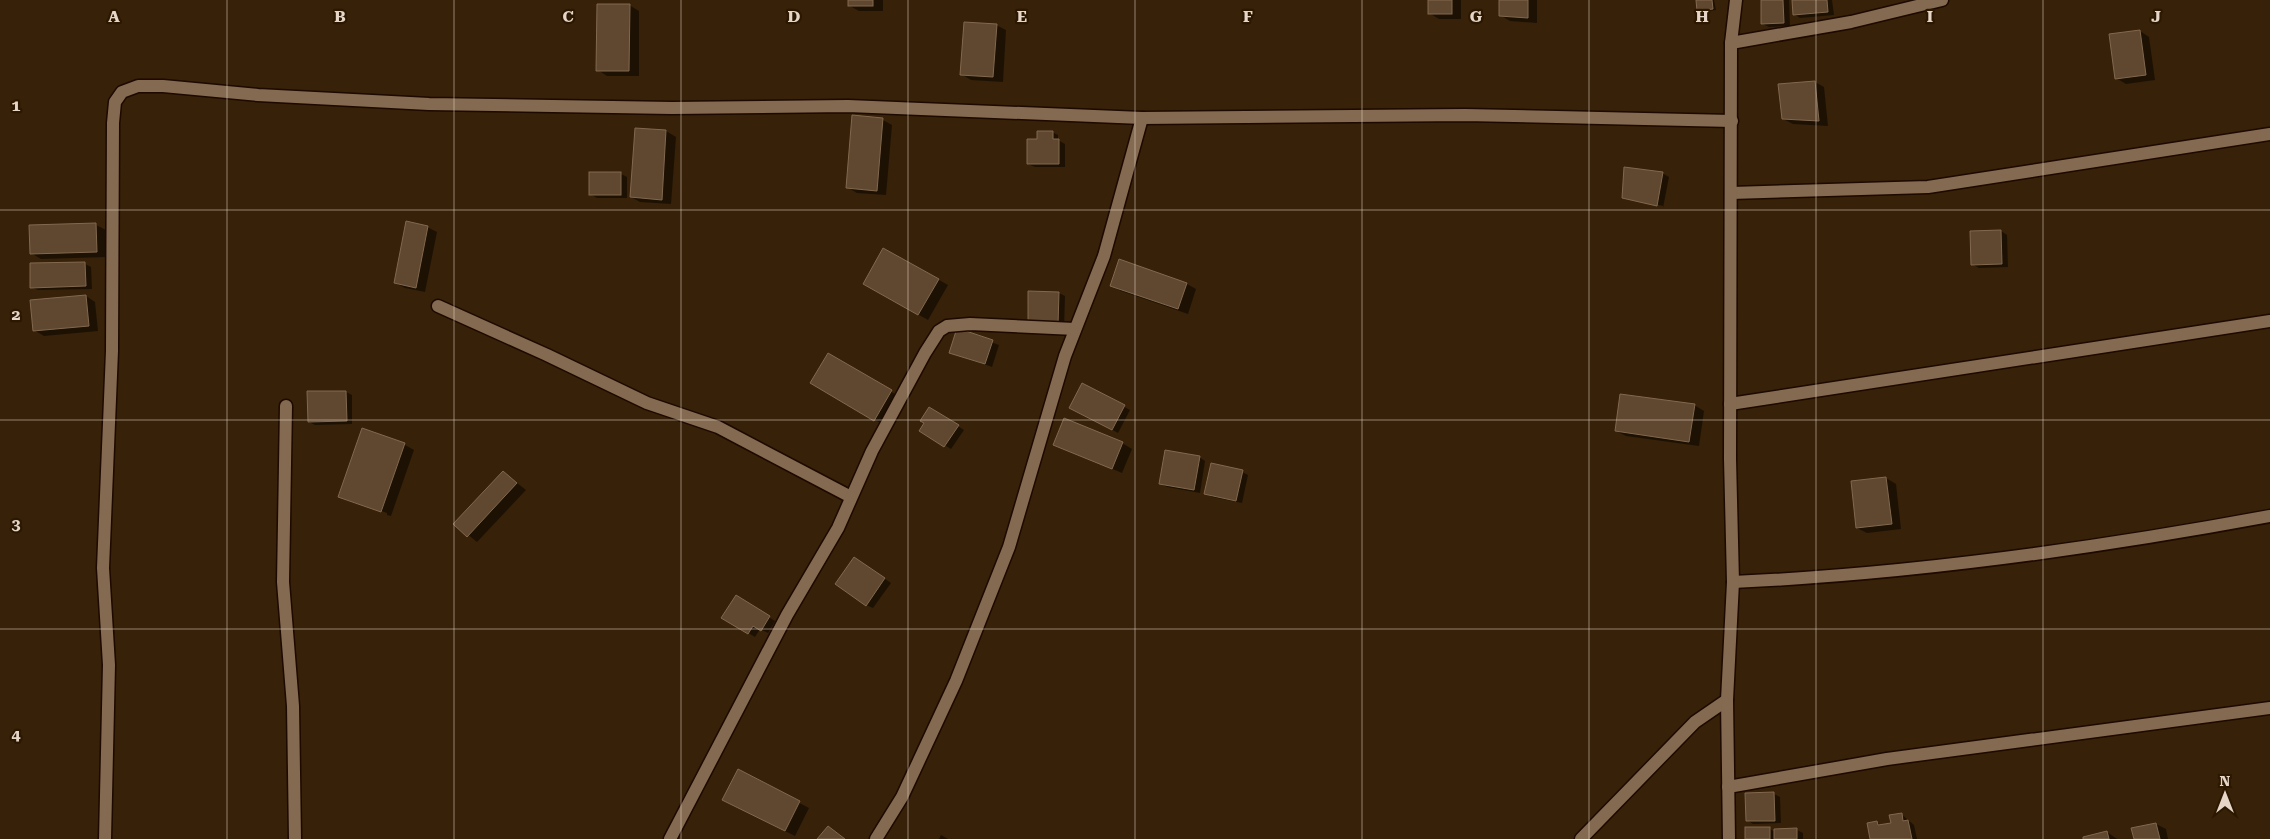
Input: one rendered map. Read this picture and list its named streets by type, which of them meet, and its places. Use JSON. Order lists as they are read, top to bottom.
{
  "north": "top",
  "grid": {
    "columns": [
      "A",
      "B",
      "C",
      "D",
      "E",
      "F",
      "G",
      "H",
      "I",
      "J"
    ],
    "rows": [
      "1",
      "2",
      "3",
      "4"
    ]
  }
}
